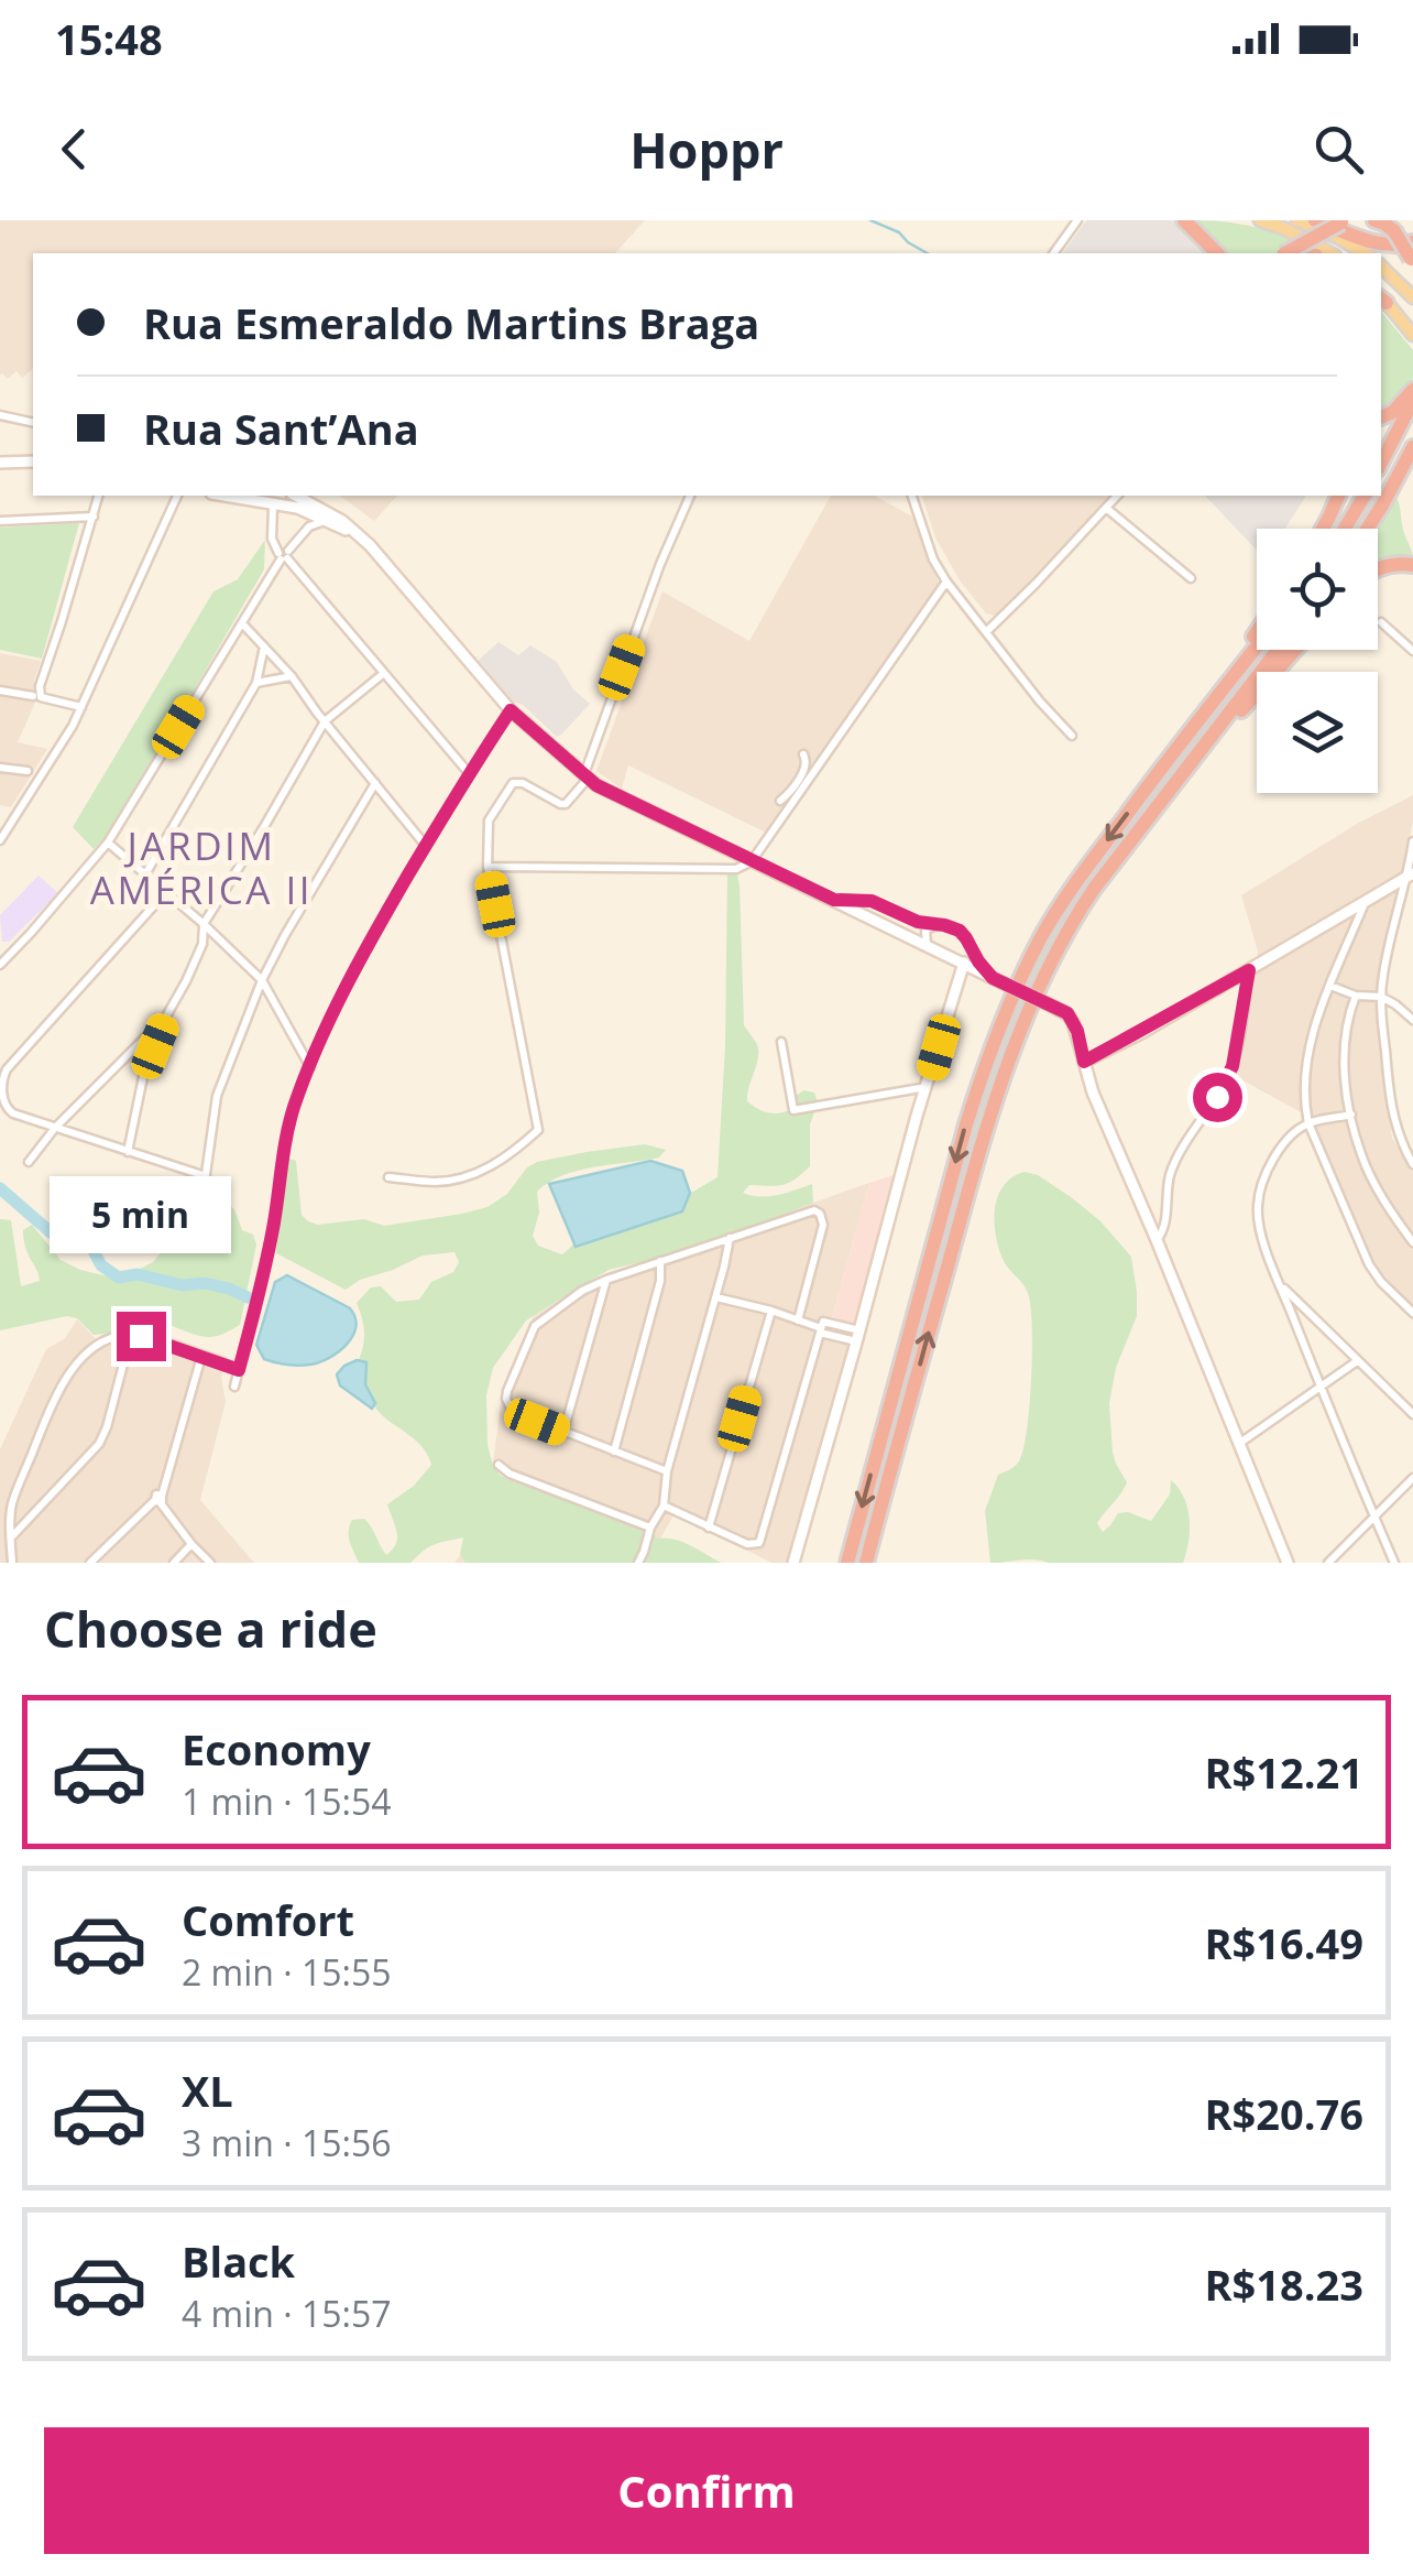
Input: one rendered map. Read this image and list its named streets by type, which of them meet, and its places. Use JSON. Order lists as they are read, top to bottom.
{
  "districts": ["JARDIM AMÉRICA II"],
  "page": {
    "status": "15:48",
    "header": "Hoppr",
    "banner": ["Rua Esmeraldo Martins Braga", "Rua Sant’Ana"],
    "bubble": "5 min",
    "heading": "Choose a ride",
    "list": [
      {
        "name": "Economy",
        "note": "1 min · 15:54",
        "value": "R$12.21"
      },
      {
        "name": "Comfort",
        "note": "2 min · 15:55",
        "value": "R$16.49"
      },
      {
        "name": "XL",
        "note": "3 min · 15:56",
        "value": "R$20.76"
      },
      {
        "name": "Black",
        "note": "4 min · 15:57",
        "value": "R$18.23"
      }
    ],
    "buttons": "Confirm"
  }
}
